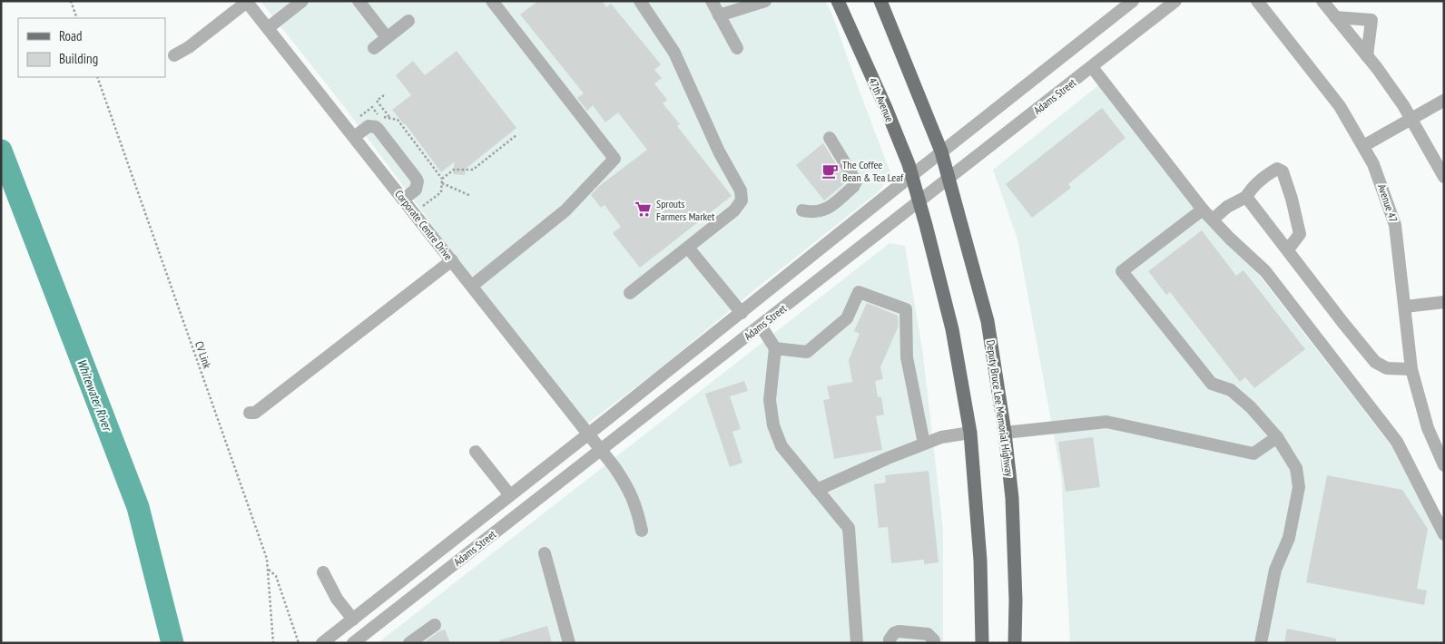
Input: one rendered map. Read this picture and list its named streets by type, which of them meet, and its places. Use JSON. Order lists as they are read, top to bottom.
{
  "streets": {
    "main road": ["47th Avenue", "Deputy Bruce Lee Memorial Highway"],
    "street": ["Adams Street", "Avenue 47", "Corporate Centre Drive"],
    "path": ["CV Link"]
  },
  "crossings": [
    ["Adams Street", "47th Avenue"],
    ["Adams Street", "Corporate Centre Drive"],
    ["Adams Street", "Deputy Bruce Lee Memorial Highway"]
  ],
  "water": ["Whitewater River"],
  "places": {
    "cafe": ["The Coffee Bean & Tea Leaf"],
    "supermarket": ["Sprouts Farmers Market"]
  },
  "legend": ["Road", "Building"]
}
